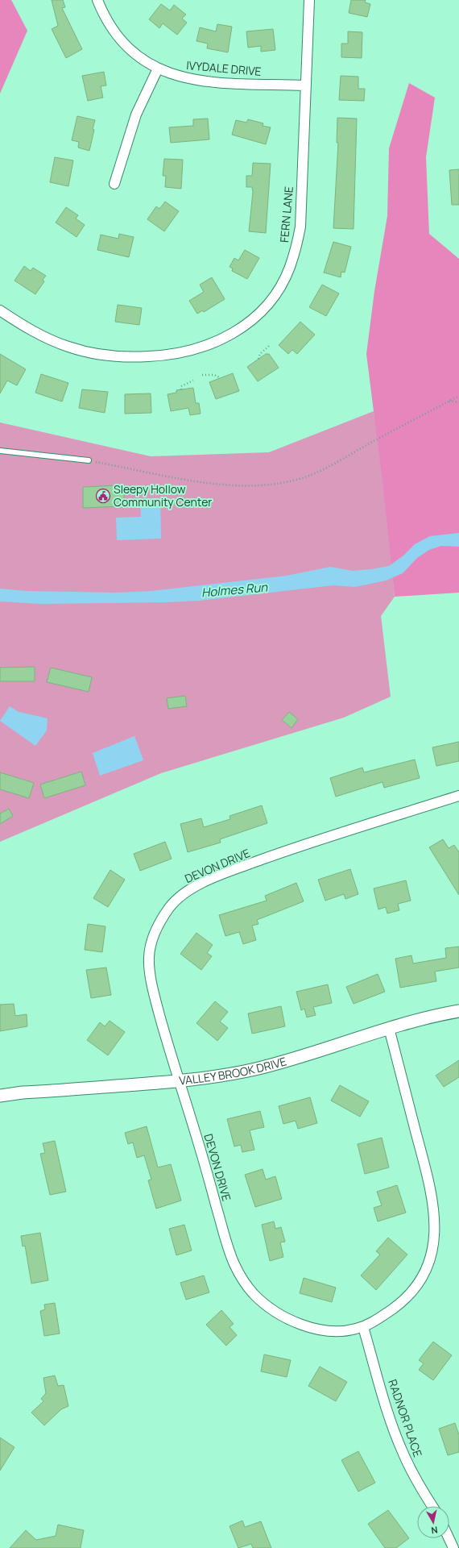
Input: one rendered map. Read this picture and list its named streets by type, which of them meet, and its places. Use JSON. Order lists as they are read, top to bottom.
{
  "streets": {
    "street": [
      "IVYDALE DRIVE",
      "FERN LANE",
      "DEVON DRIVE",
      "VALLEY BROOK DRIVE",
      "RADNOR PLACE"
    ]
  },
  "crossings": [
    ["IVYDALE DRIVE", "FERN LANE"],
    ["DEVON DRIVE", "VALLEY BROOK DRIVE"],
    ["DEVON DRIVE", "RADNOR PLACE"]
  ],
  "water": ["Holmes Run"],
  "places": {
    "public building": ["Sleepy Hollow Community Center"]
  },
  "north": "bottom"
}
